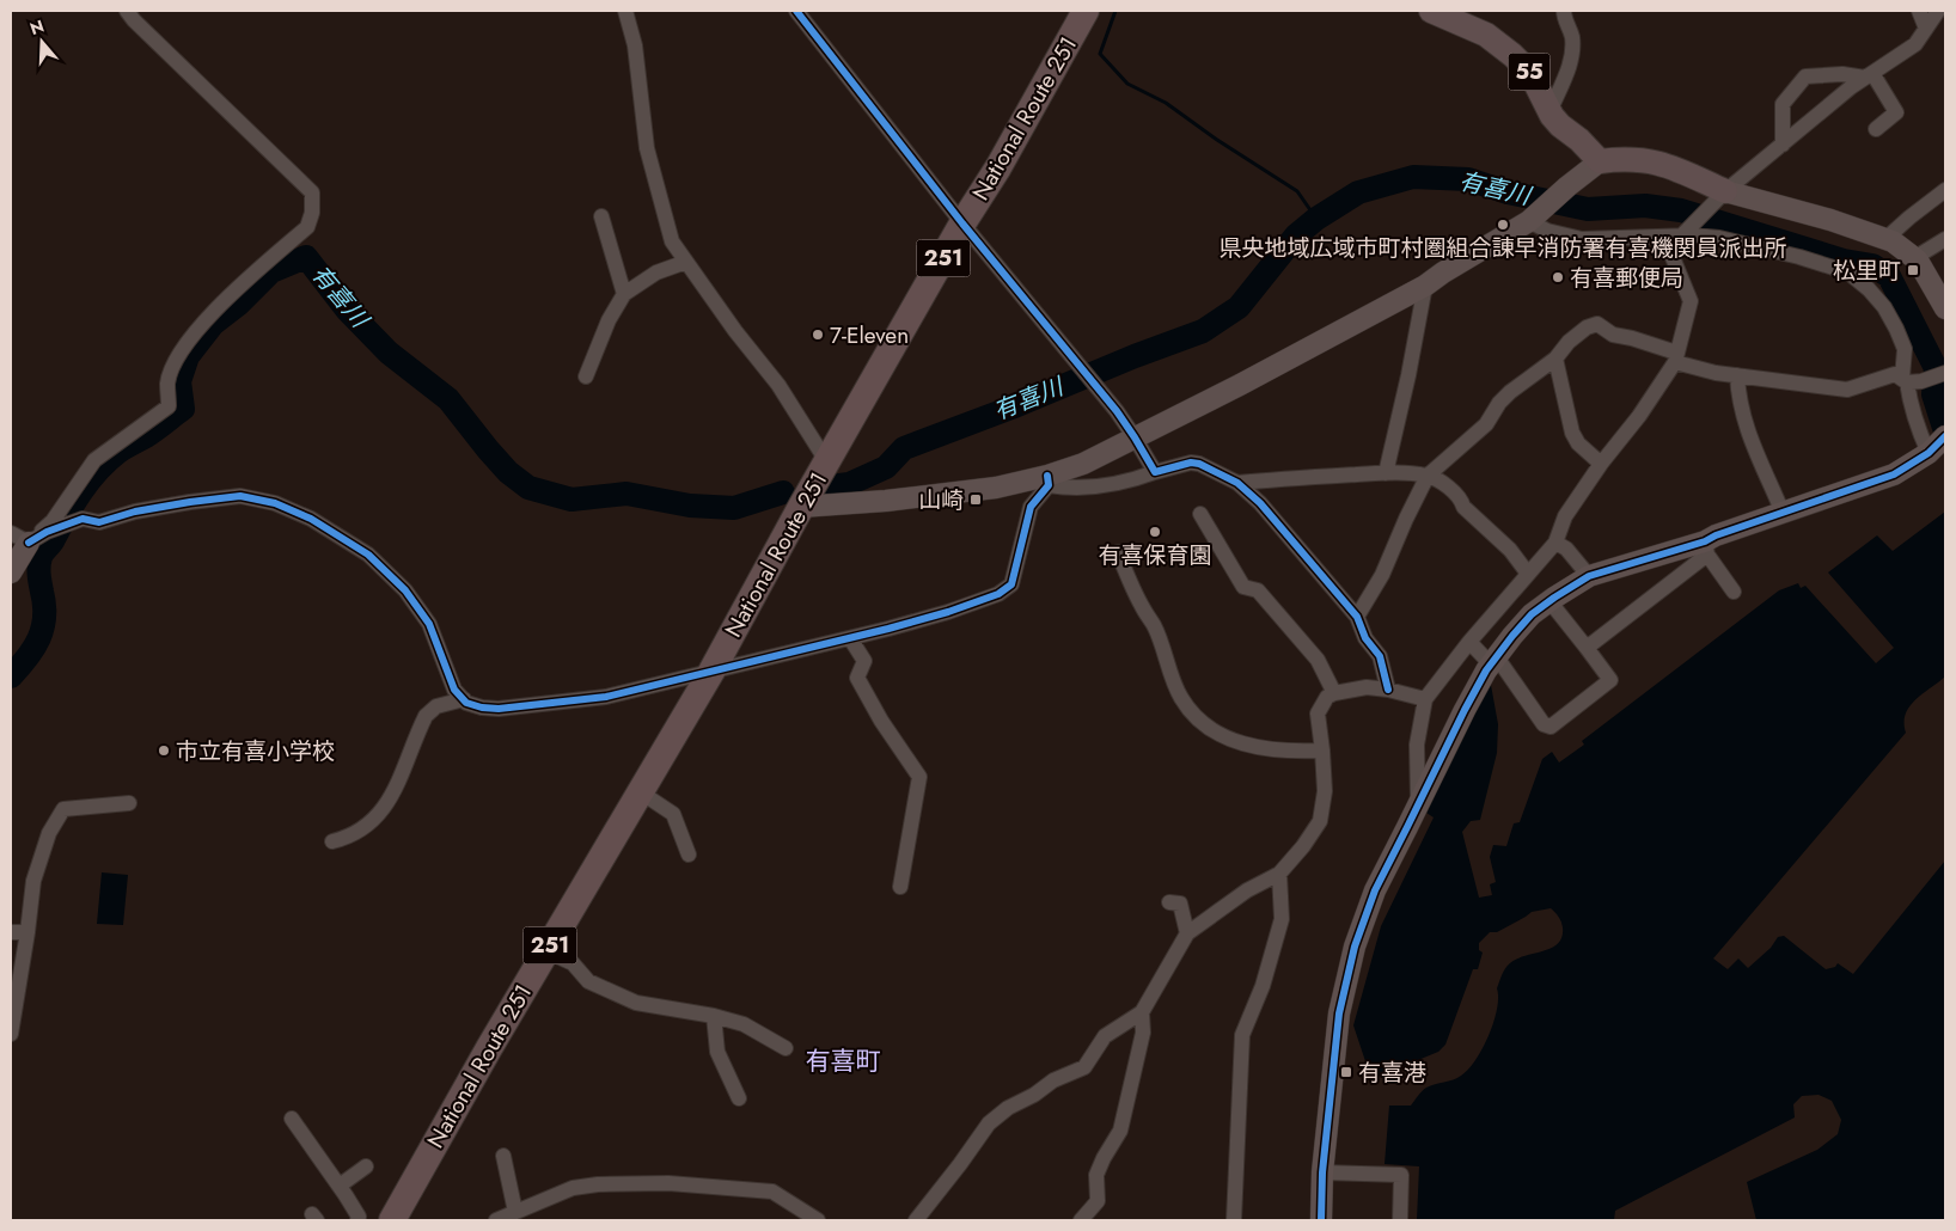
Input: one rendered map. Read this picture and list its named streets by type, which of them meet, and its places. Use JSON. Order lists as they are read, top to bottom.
{
  "streets": {
    "highway": ["National Route 251", "251"],
    "main road": ["55"]
  },
  "districts": ["有喜町"],
  "water": ["有喜川"],
  "places": {
    "other": [
      "県央地域広域市町村圏組合諌早消防署有喜機関員派出所",
      "有喜郵便局",
      "7-Eleven",
      "有喜保育園",
      "市立有喜小学校"
    ],
    "transit": ["松里町", "山崎", "有喜港"]
  },
  "north": "top"
}
